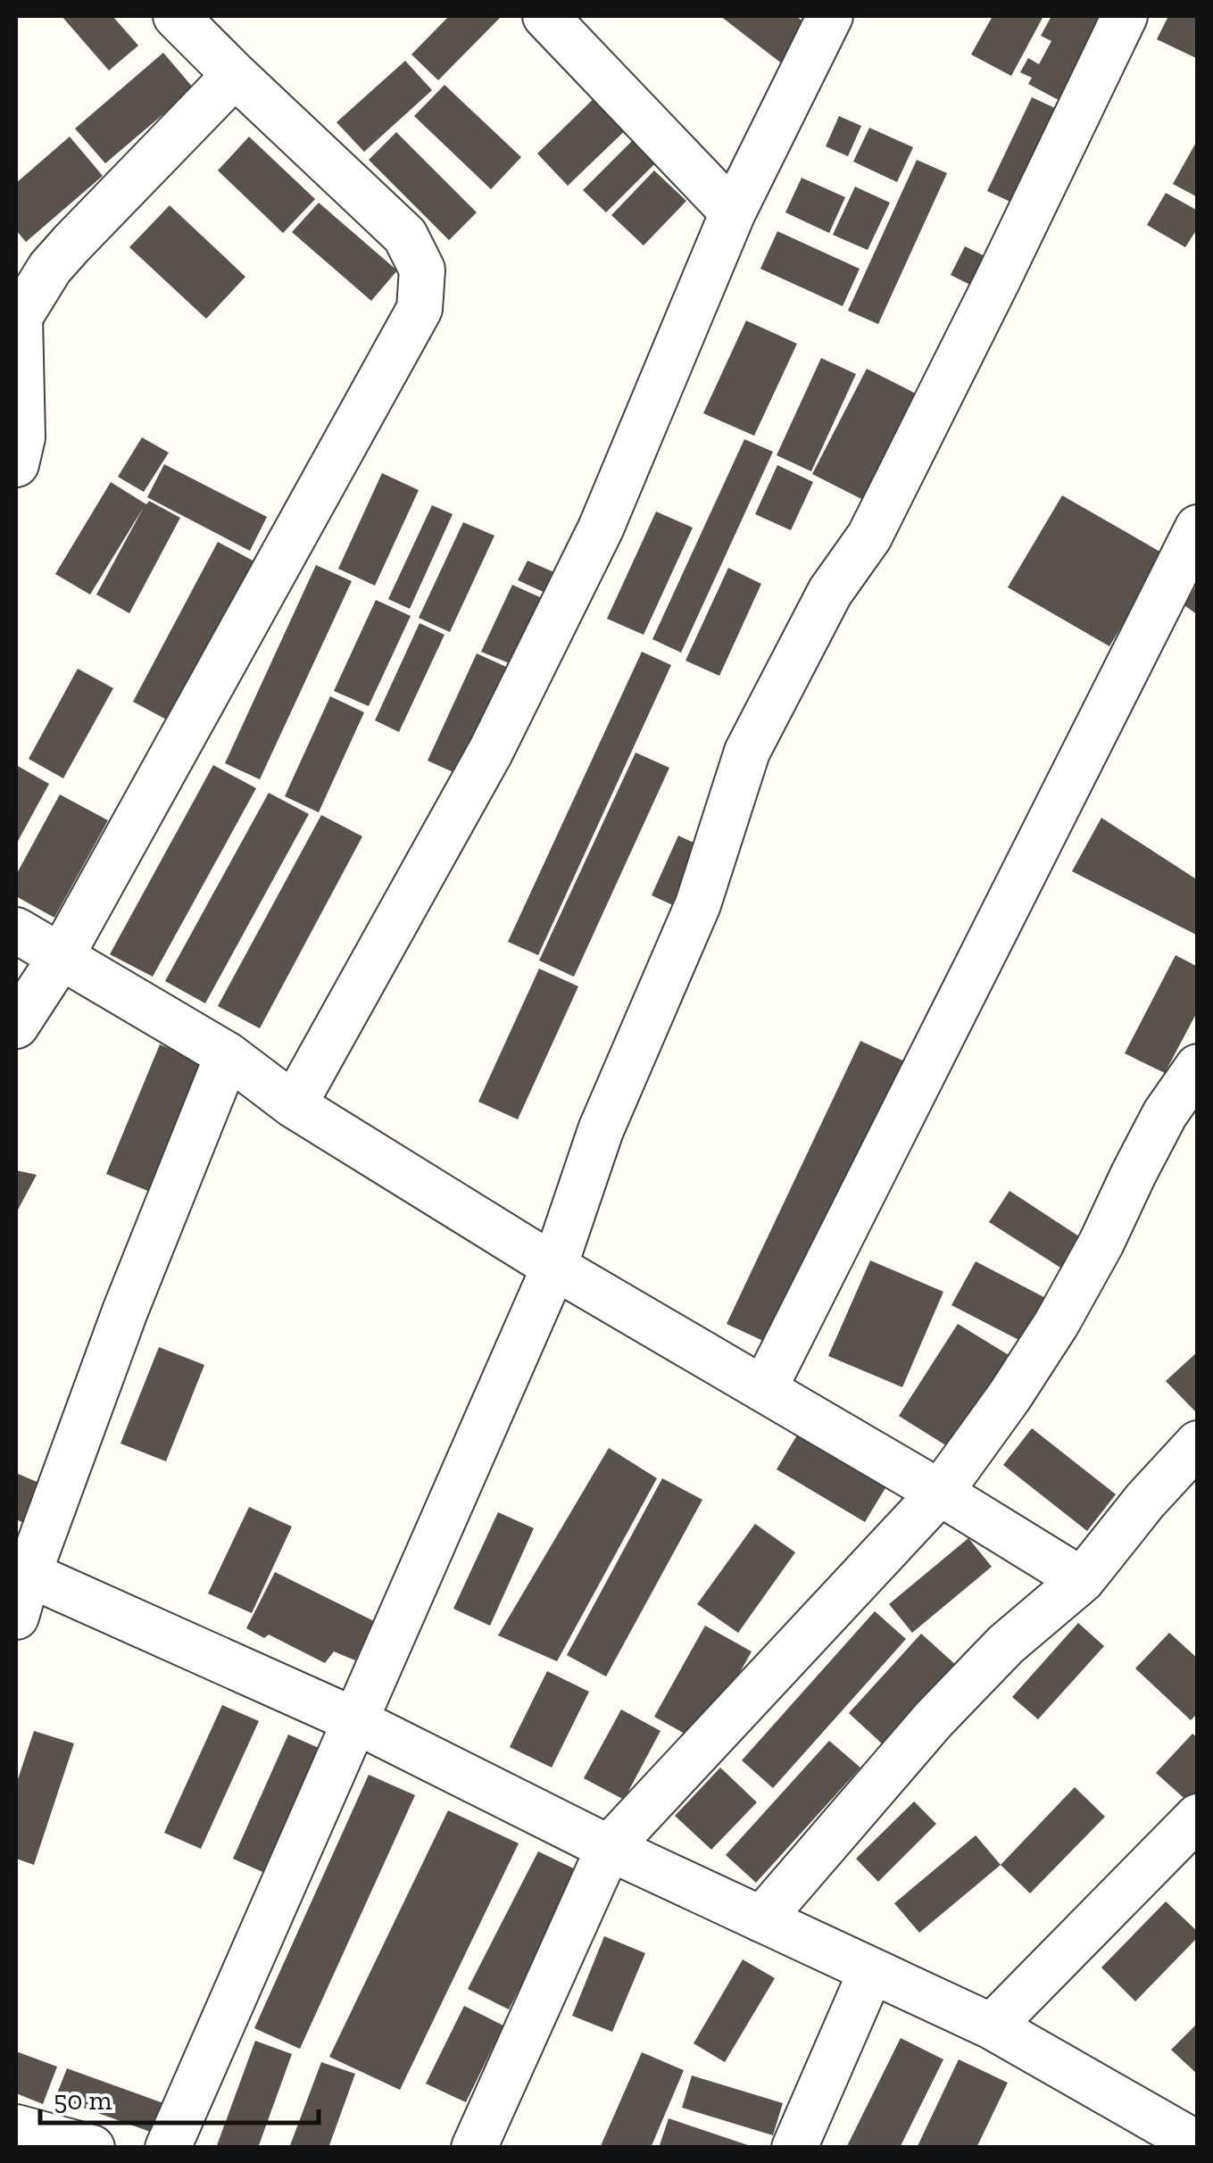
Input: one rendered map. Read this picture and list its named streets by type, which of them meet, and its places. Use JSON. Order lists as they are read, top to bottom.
{
  "scale_bar": "50 m"
}
